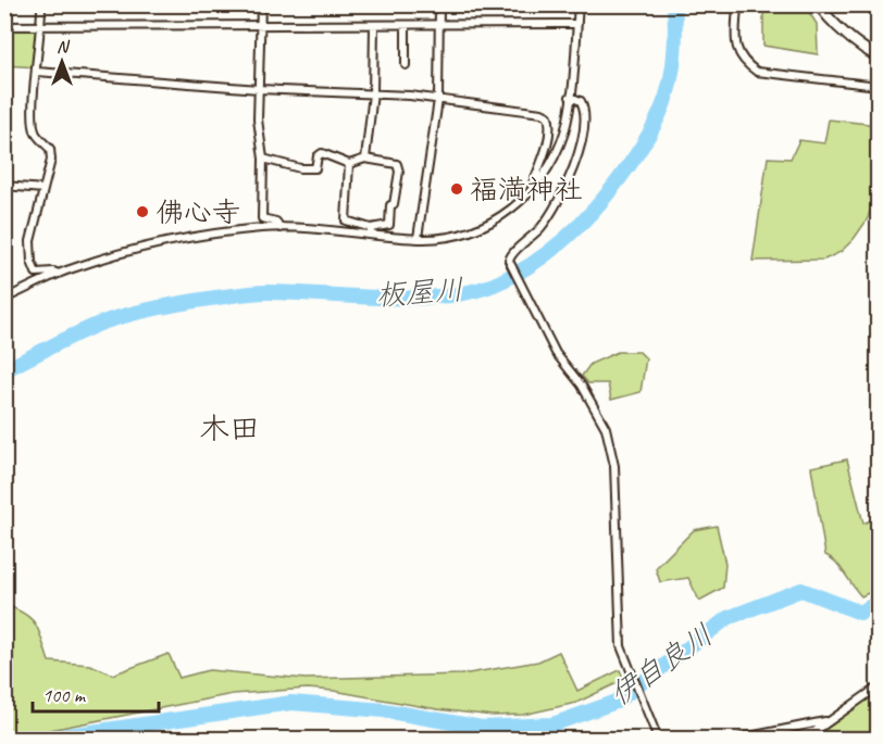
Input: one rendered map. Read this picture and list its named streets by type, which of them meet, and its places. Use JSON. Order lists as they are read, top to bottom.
{
  "districts": ["木田"],
  "water": ["板屋川", "伊自良川"],
  "places": ["福満神社", "佛心寺"],
  "scale_bar": "100 m",
  "north": "top"
}
